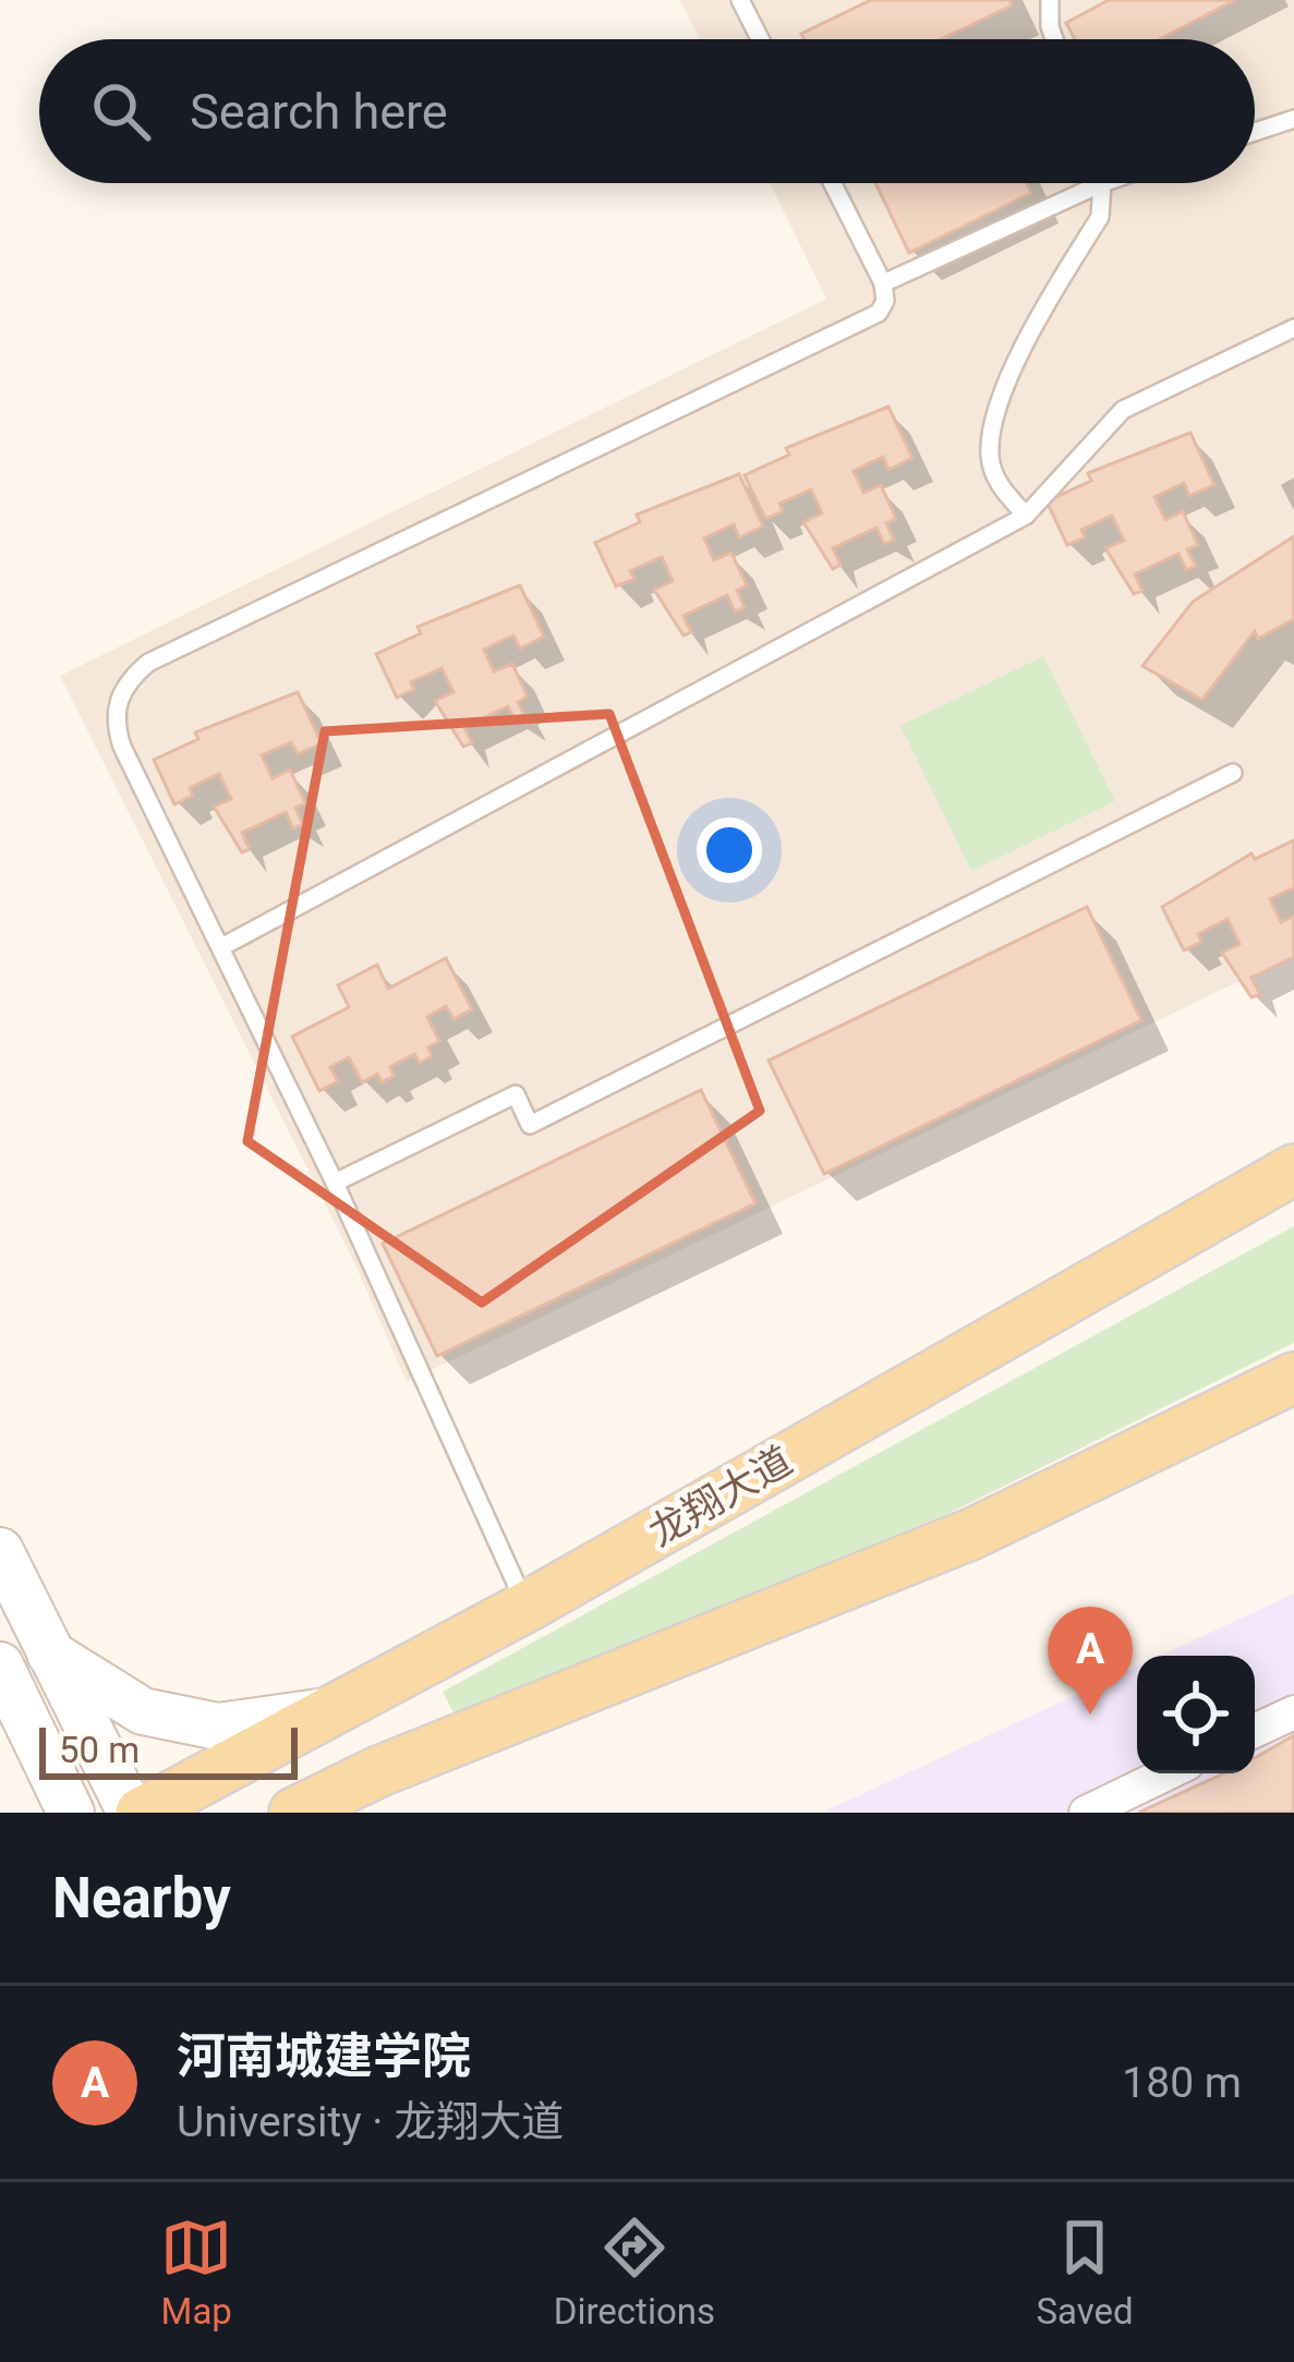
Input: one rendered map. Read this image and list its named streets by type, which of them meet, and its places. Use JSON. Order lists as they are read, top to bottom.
{
  "streets": {
    "main road": ["龙翔大道"]
  },
  "scale_bar": "50 m",
  "page": {
    "search": "Search here",
    "pins": "A",
    "scale": "50 m",
    "heading": "Nearby",
    "list": [
      {
        "mark": "A",
        "name": "河南城建学院",
        "note": "University · 龙翔大道",
        "value": "180 m"
      }
    ],
    "nav": ["Map", "Directions", "Saved"]
  }
}
